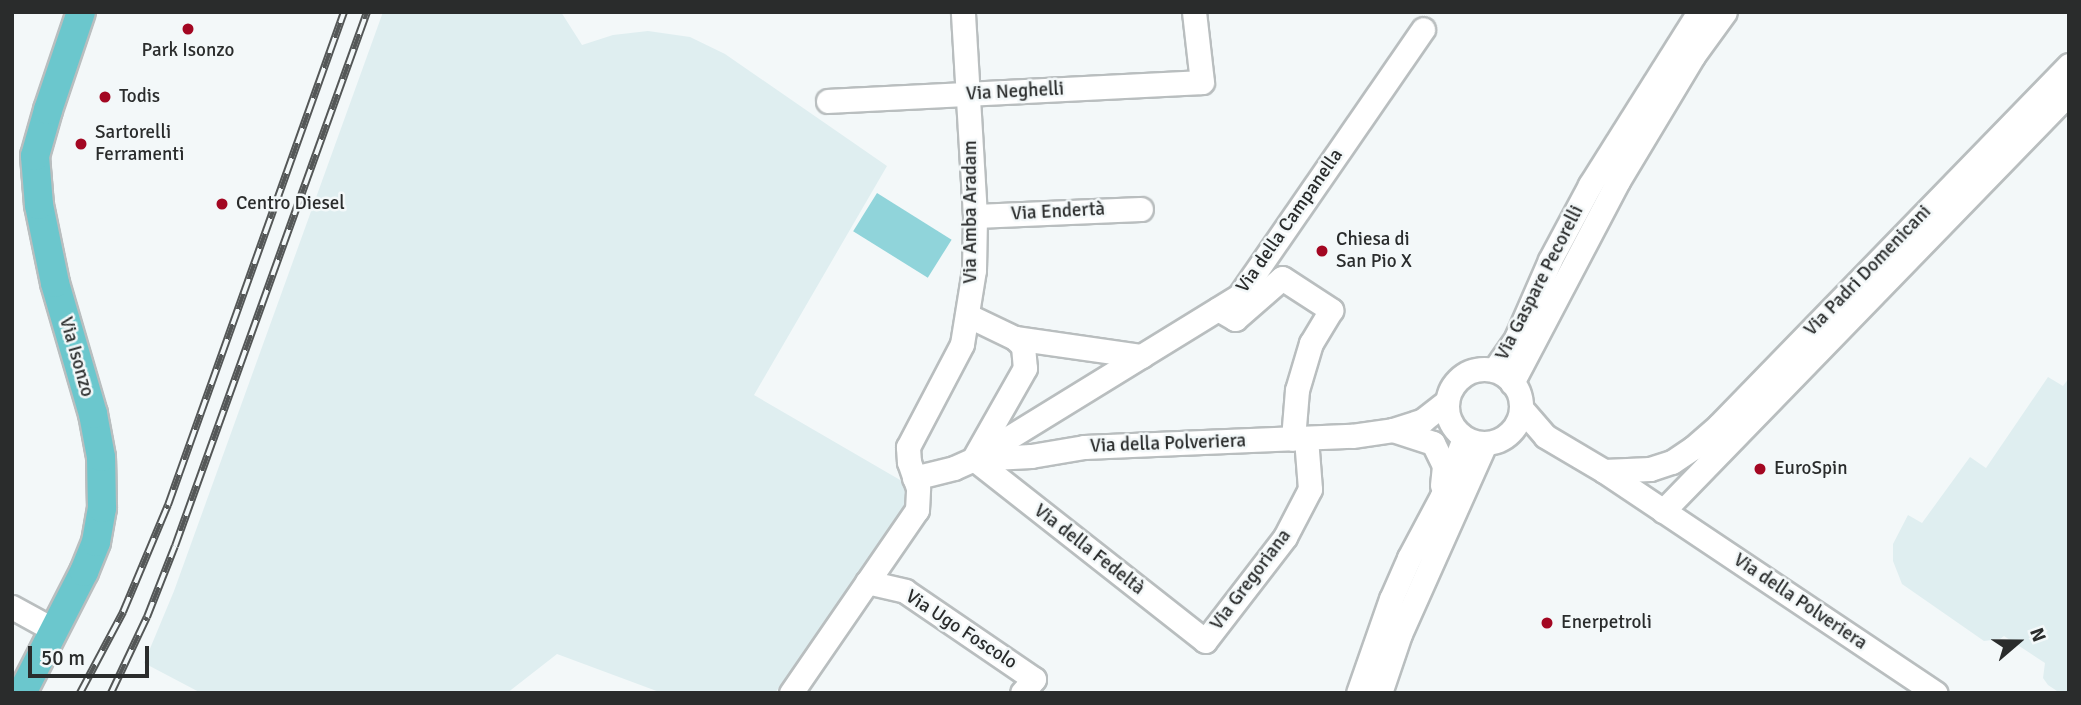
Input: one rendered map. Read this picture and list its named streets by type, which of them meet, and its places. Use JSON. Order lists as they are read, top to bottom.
{
  "streets": {
    "main road": ["Via Isonzo"],
    "street": [
      "Via Neghelli",
      "Via Amba Aradam",
      "Via Endertà",
      "Via della Campanella",
      "Via Padri Domenicani",
      "Via Gaspare Pecorelli",
      "Via della Polveriera",
      "Via della Fedeltà",
      "Via Gregoriana",
      "Via Ugo Foscolo"
    ]
  },
  "crossings": [
    ["Via Neghelli", "Via Amba Aradam"],
    ["Via Amba Aradam", "Via Endertà"],
    ["Via Amba Aradam", "Via della Polveriera"],
    ["Via Amba Aradam", "Via Ugo Foscolo"],
    ["Via della Campanella", "Via della Polveriera"],
    ["Via della Campanella", "Via della Fedeltà"],
    ["Via della Campanella", "Via Gregoriana"],
    ["Via Padri Domenicani", "Via della Polveriera"],
    ["Via Gaspare Pecorelli", "Via della Polveriera"],
    ["Via della Polveriera", "Via della Fedeltà"],
    ["Via della Polveriera", "Via Gregoriana"],
    ["Via della Fedeltà", "Via Gregoriana"]
  ],
  "places": [
    "Park Isonzo",
    "Todis",
    "Sartorelli Ferramenti",
    "Centro Diesel",
    "Chiesa di San Pio X",
    "EuroSpin",
    "Enerpetroli"
  ],
  "scale_bar": "50 m",
  "north": "right"
}
